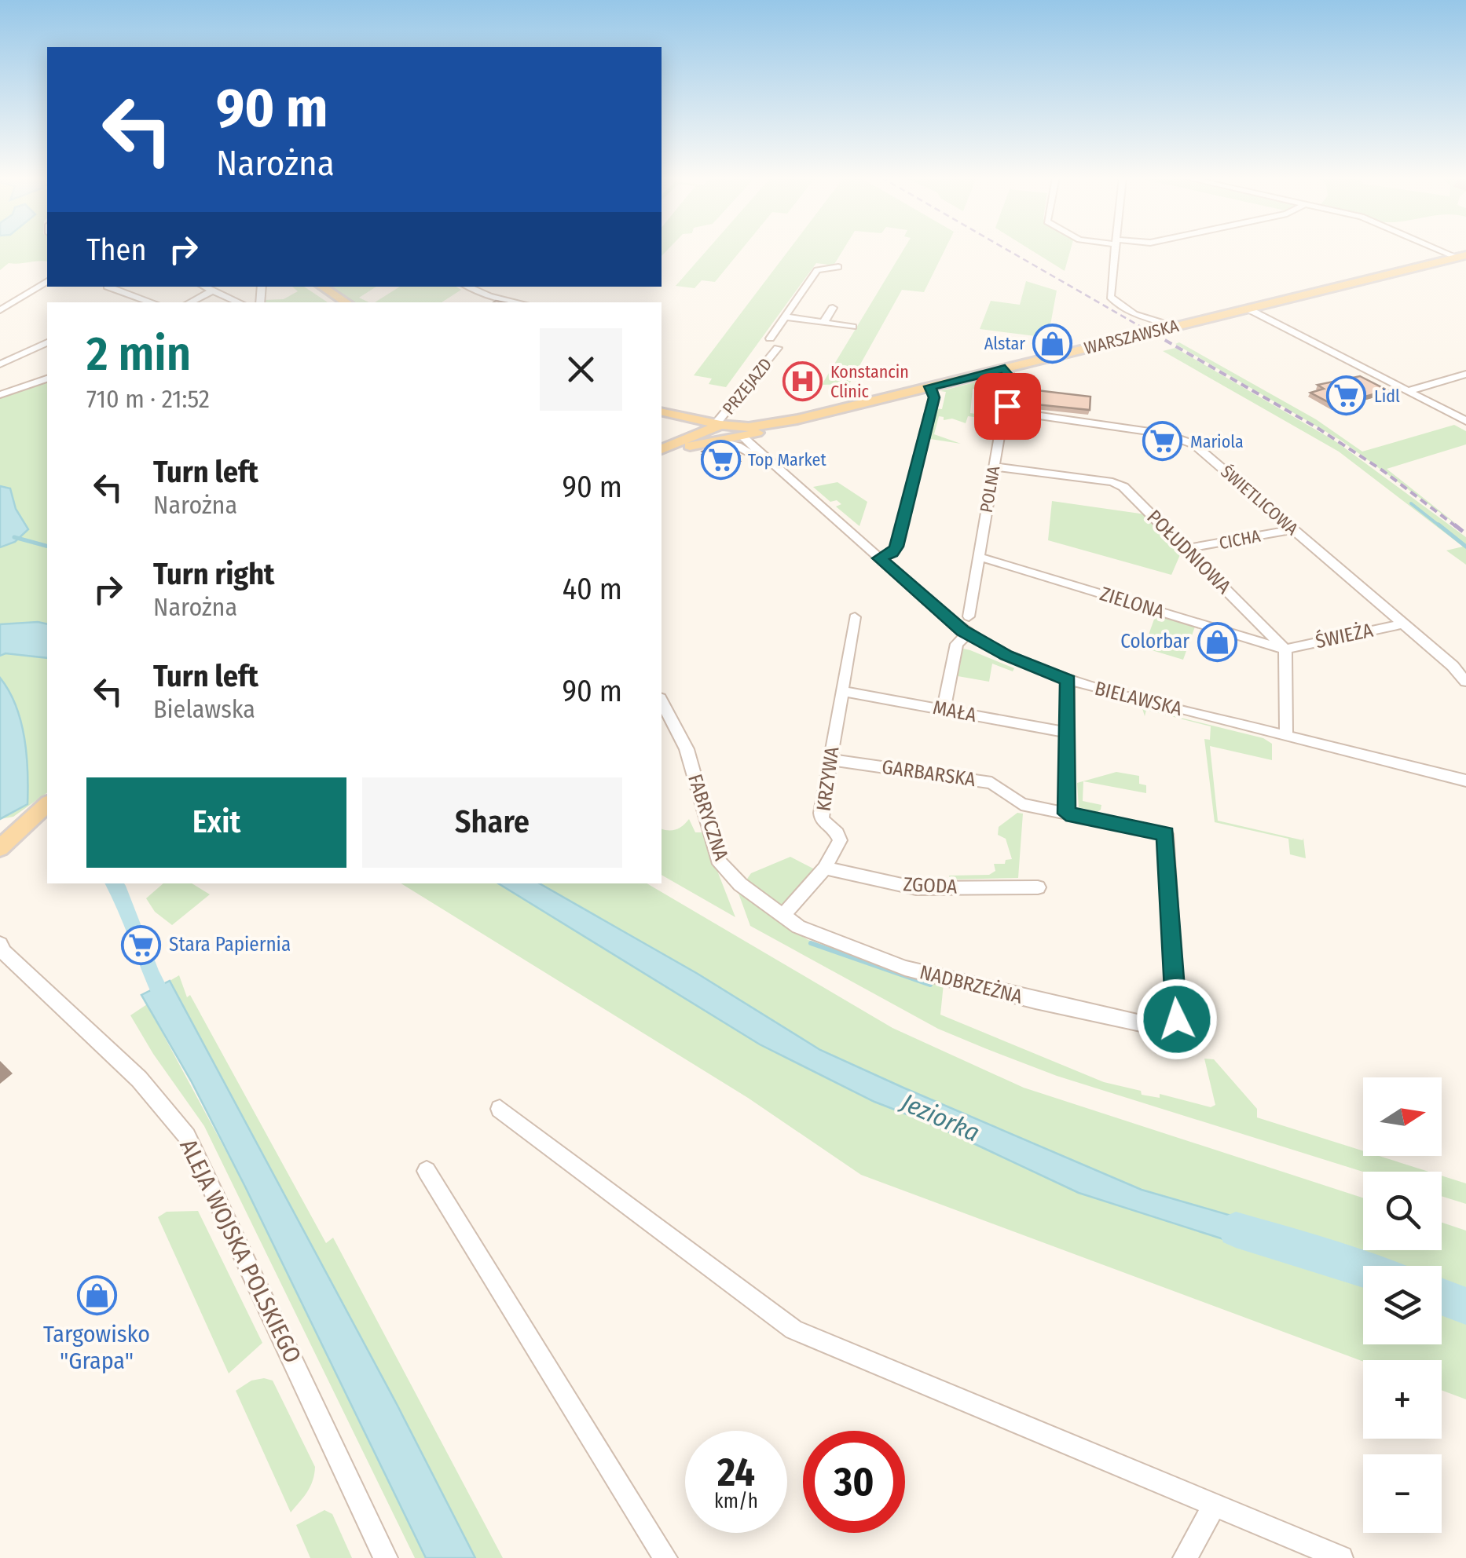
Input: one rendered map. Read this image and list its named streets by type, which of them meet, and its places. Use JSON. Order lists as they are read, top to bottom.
{
  "streets": {
    "main road": ["WARSZAWSKA"],
    "street": [
      "PRZEJAZD",
      "POLNA",
      "ŚWIETLICOWA",
      "CICHA",
      "POŁUDNIOWA",
      "ZIELONA",
      "ŚWIEŻA",
      "BIELAWSKA",
      "MAŁA",
      "GARBARSKA",
      "KRZYWA",
      "FABRYCZNA",
      "ZGODA",
      "NADBRZEŻNA",
      "ALEJA WOJSKA POLSKIEGO"
    ]
  },
  "crossings": [
    ["WARSZAWSKA", "PRZEJAZD"],
    ["WARSZAWSKA", "POLNA"],
    ["WARSZAWSKA", "BIELAWSKA"],
    ["POLNA", "ŚWIETLICOWA"],
    ["POLNA", "POŁUDNIOWA"],
    ["POLNA", "ZIELONA"],
    ["ŚWIETLICOWA", "CICHA"],
    ["ŚWIETLICOWA", "ŚWIEŻA"],
    ["CICHA", "POŁUDNIOWA"],
    ["POŁUDNIOWA", "ZIELONA"],
    ["POŁUDNIOWA", "ŚWIEŻA"],
    ["ZIELONA", "ŚWIEŻA"],
    ["MAŁA", "KRZYWA"],
    ["GARBARSKA", "KRZYWA"],
    ["GARBARSKA", "NADBRZEŻNA"],
    ["KRZYWA", "FABRYCZNA"],
    ["KRZYWA", "ZGODA"],
    ["KRZYWA", "NADBRZEŻNA"],
    ["FABRYCZNA", "NADBRZEŻNA"]
  ],
  "water": ["Jeziorka"],
  "places": {
    "shop": ["Alstar", "Colorbar", "Targowisko \"Grapa\""],
    "hospital": ["Konstancin Clinic"],
    "supermarket": [
      "Lidl",
      "Mariola",
      "Top Market",
      "Stara Papiernia"
    ]
  },
  "north": "right",
  "page": {
    "turn": ["90 m", "Narożna"],
    "then": "Then",
    "heading": ["2 min", "710 m · 21:52"],
    "list": [
      {
        "name": "Turn left",
        "note": "Narożna",
        "value": "90 m"
      },
      {
        "name": "Turn right",
        "note": "Narożna",
        "value": "40 m"
      },
      {
        "name": "Turn left",
        "note": "Bielawska",
        "value": "90 m"
      }
    ],
    "buttons": ["Exit", "Share"],
    "map_buttons": ["+", "−"],
    "speed": "24 km/h",
    "limit": "30"
  }
}
